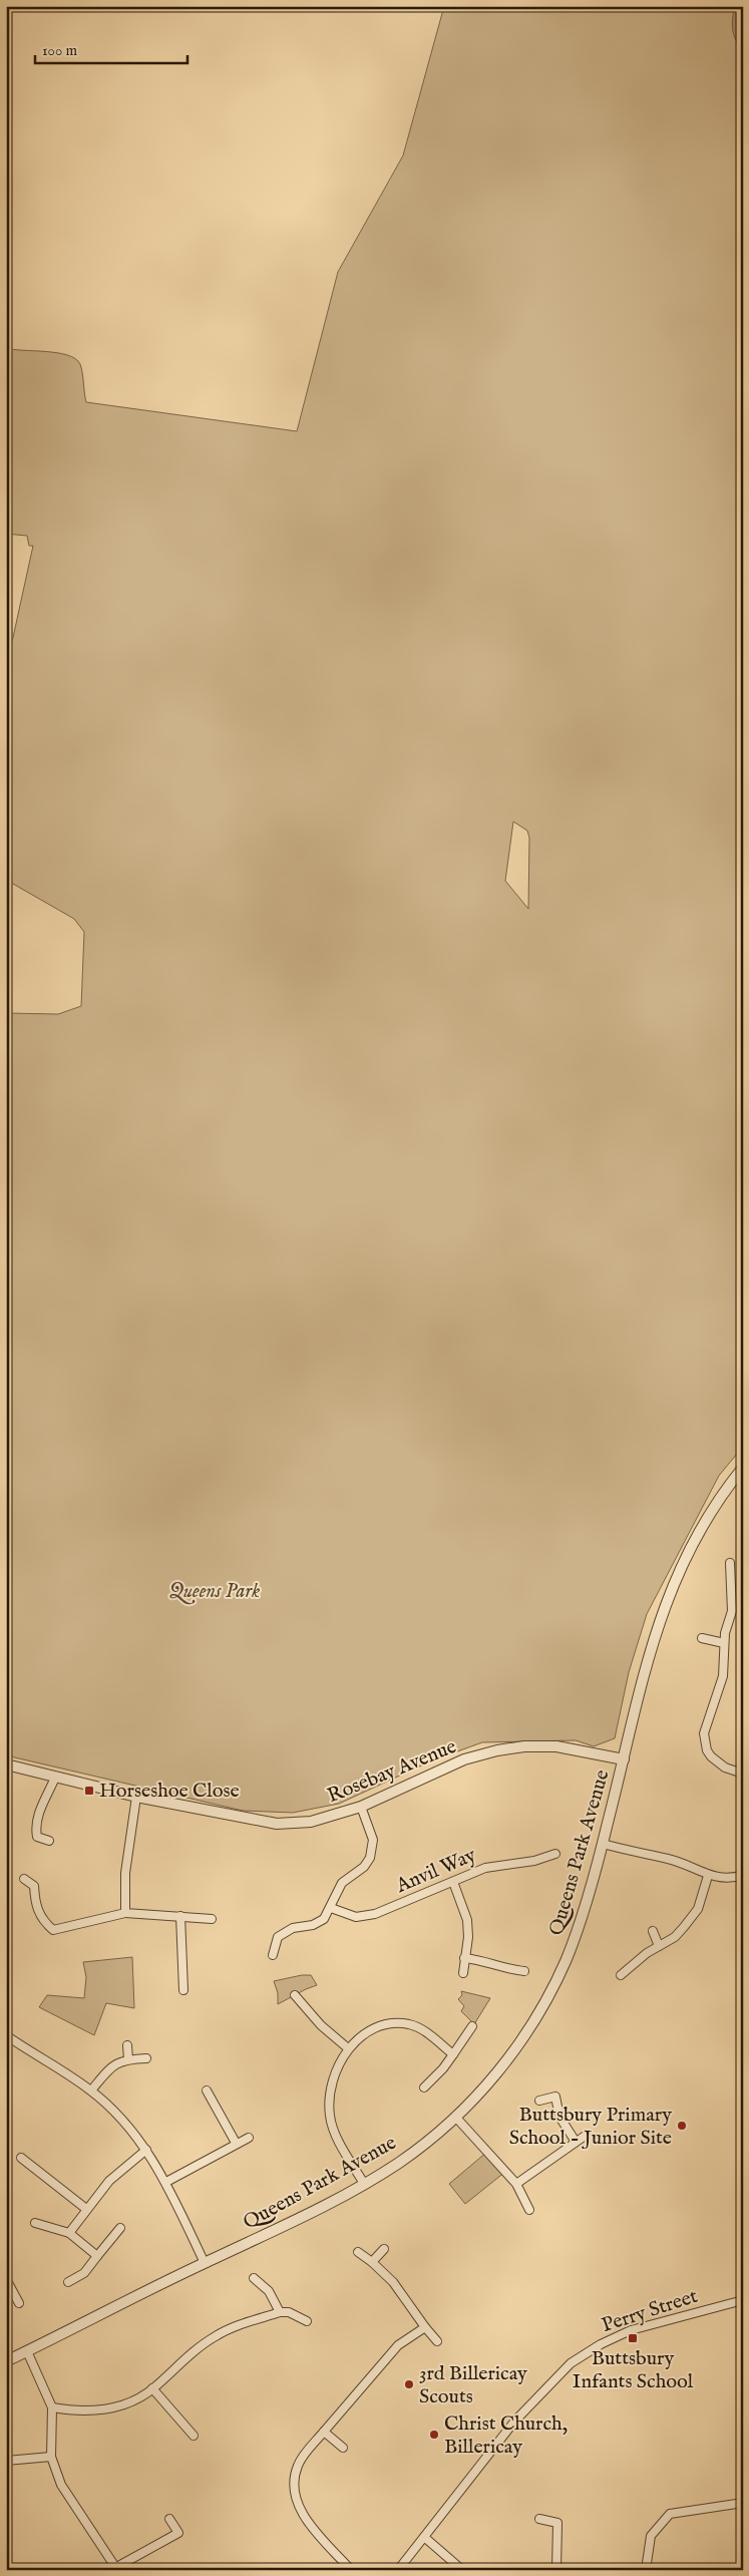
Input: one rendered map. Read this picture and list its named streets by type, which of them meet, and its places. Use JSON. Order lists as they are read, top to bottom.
{
  "streets": {
    "street": [
      "Rosebay Avenue",
      "Queens Park Avenue",
      "Anvil Way",
      "Perry Street"
    ]
  },
  "crossings": [
    ["Rosebay Avenue", "Queens Park Avenue"]
  ],
  "parks": ["Queens Park"],
  "places": {
    "transit": ["Horseshoe Close", "Buttsbury Infants School"],
    "other": ["Buttsbury Primary School - Junior Site", "3rd Billericay Scouts", "Christ Church, Billericay"]
  },
  "scale_bar": "100 m"
}
